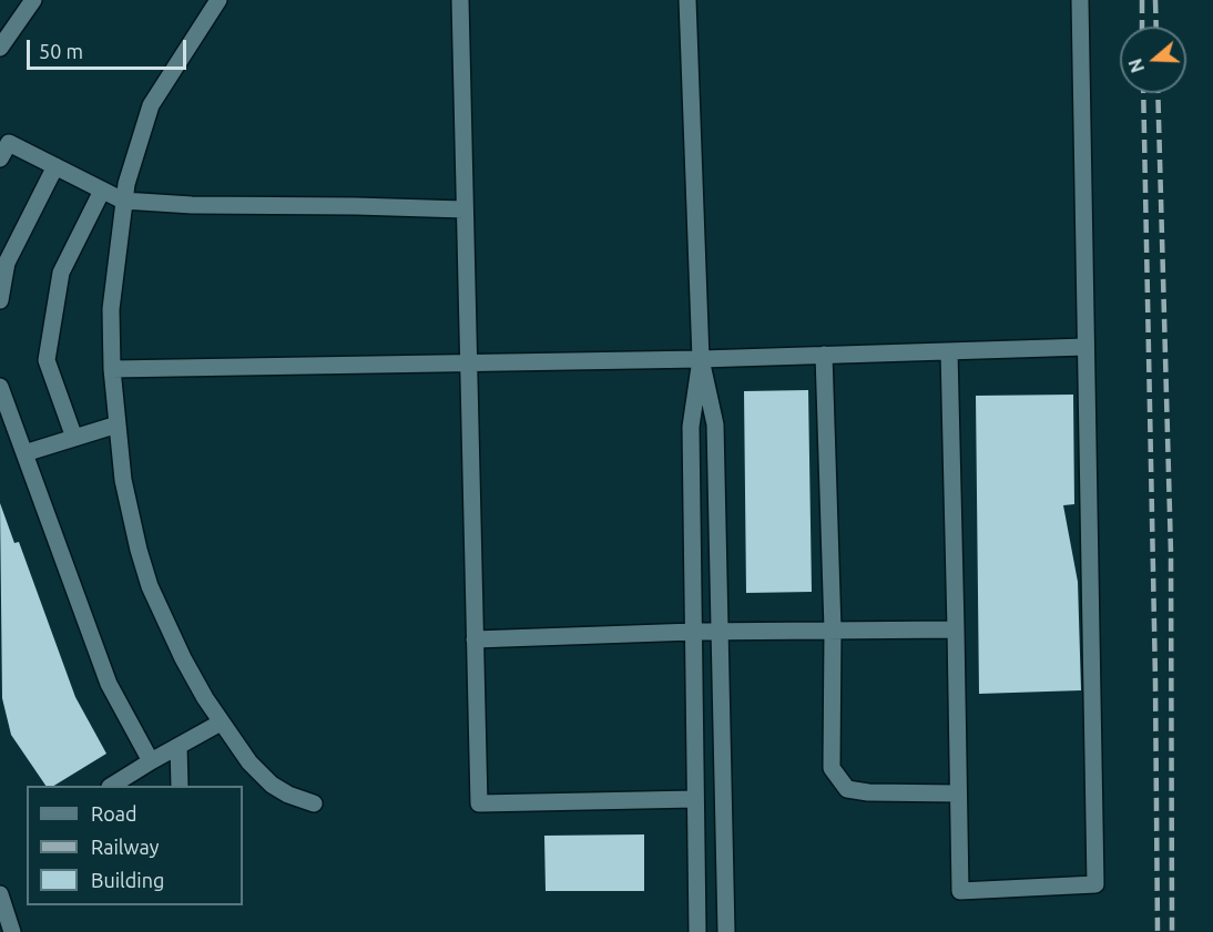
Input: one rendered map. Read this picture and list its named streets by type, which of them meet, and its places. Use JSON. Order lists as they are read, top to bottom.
{
  "legend": ["Road", "Railway", "Building"],
  "scale_bar": "50 m",
  "north": "left"
}
